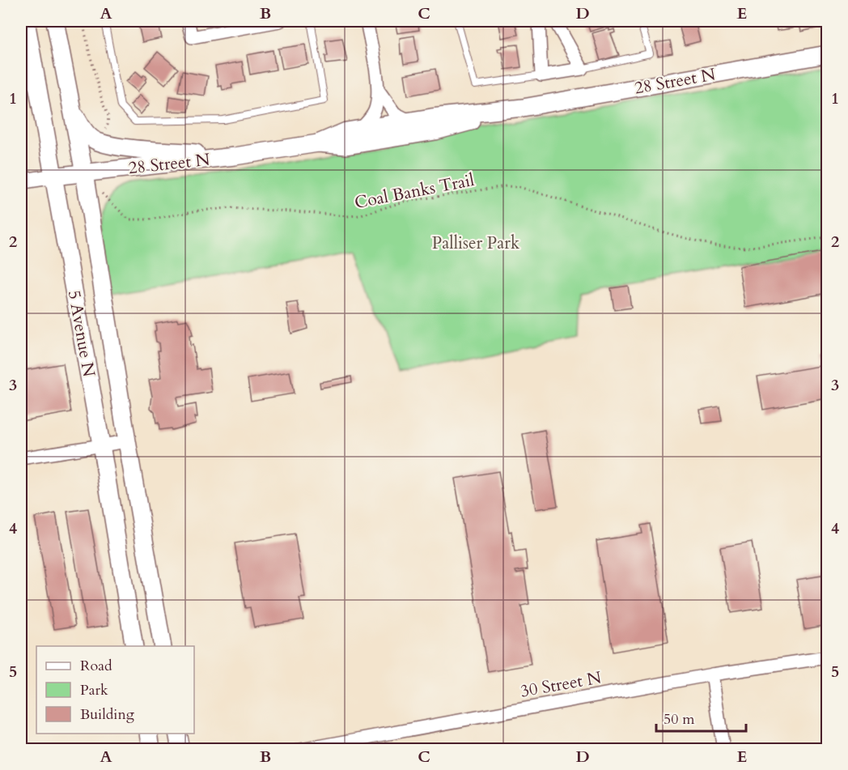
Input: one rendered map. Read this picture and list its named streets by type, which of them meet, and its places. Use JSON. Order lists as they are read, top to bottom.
{
  "streets": {
    "main road": ["28 Street N", "5 Avenue N"],
    "street": ["30 Street N"],
    "path": ["Coal Banks Trail"]
  },
  "crossings": [
    ["28 Street N", "Coal Banks Trail"],
    ["28 Street N", "5 Avenue N"],
    ["Coal Banks Trail", "5 Avenue N"]
  ],
  "parks": ["Palliser Park"],
  "legend": ["Road", "Park", "Building"],
  "scale_bar": "50 m",
  "grid": {
    "columns": [
      "A",
      "B",
      "C",
      "D",
      "E"
    ],
    "rows": [
      "1",
      "2",
      "3",
      "4",
      "5"
    ]
  }
}
